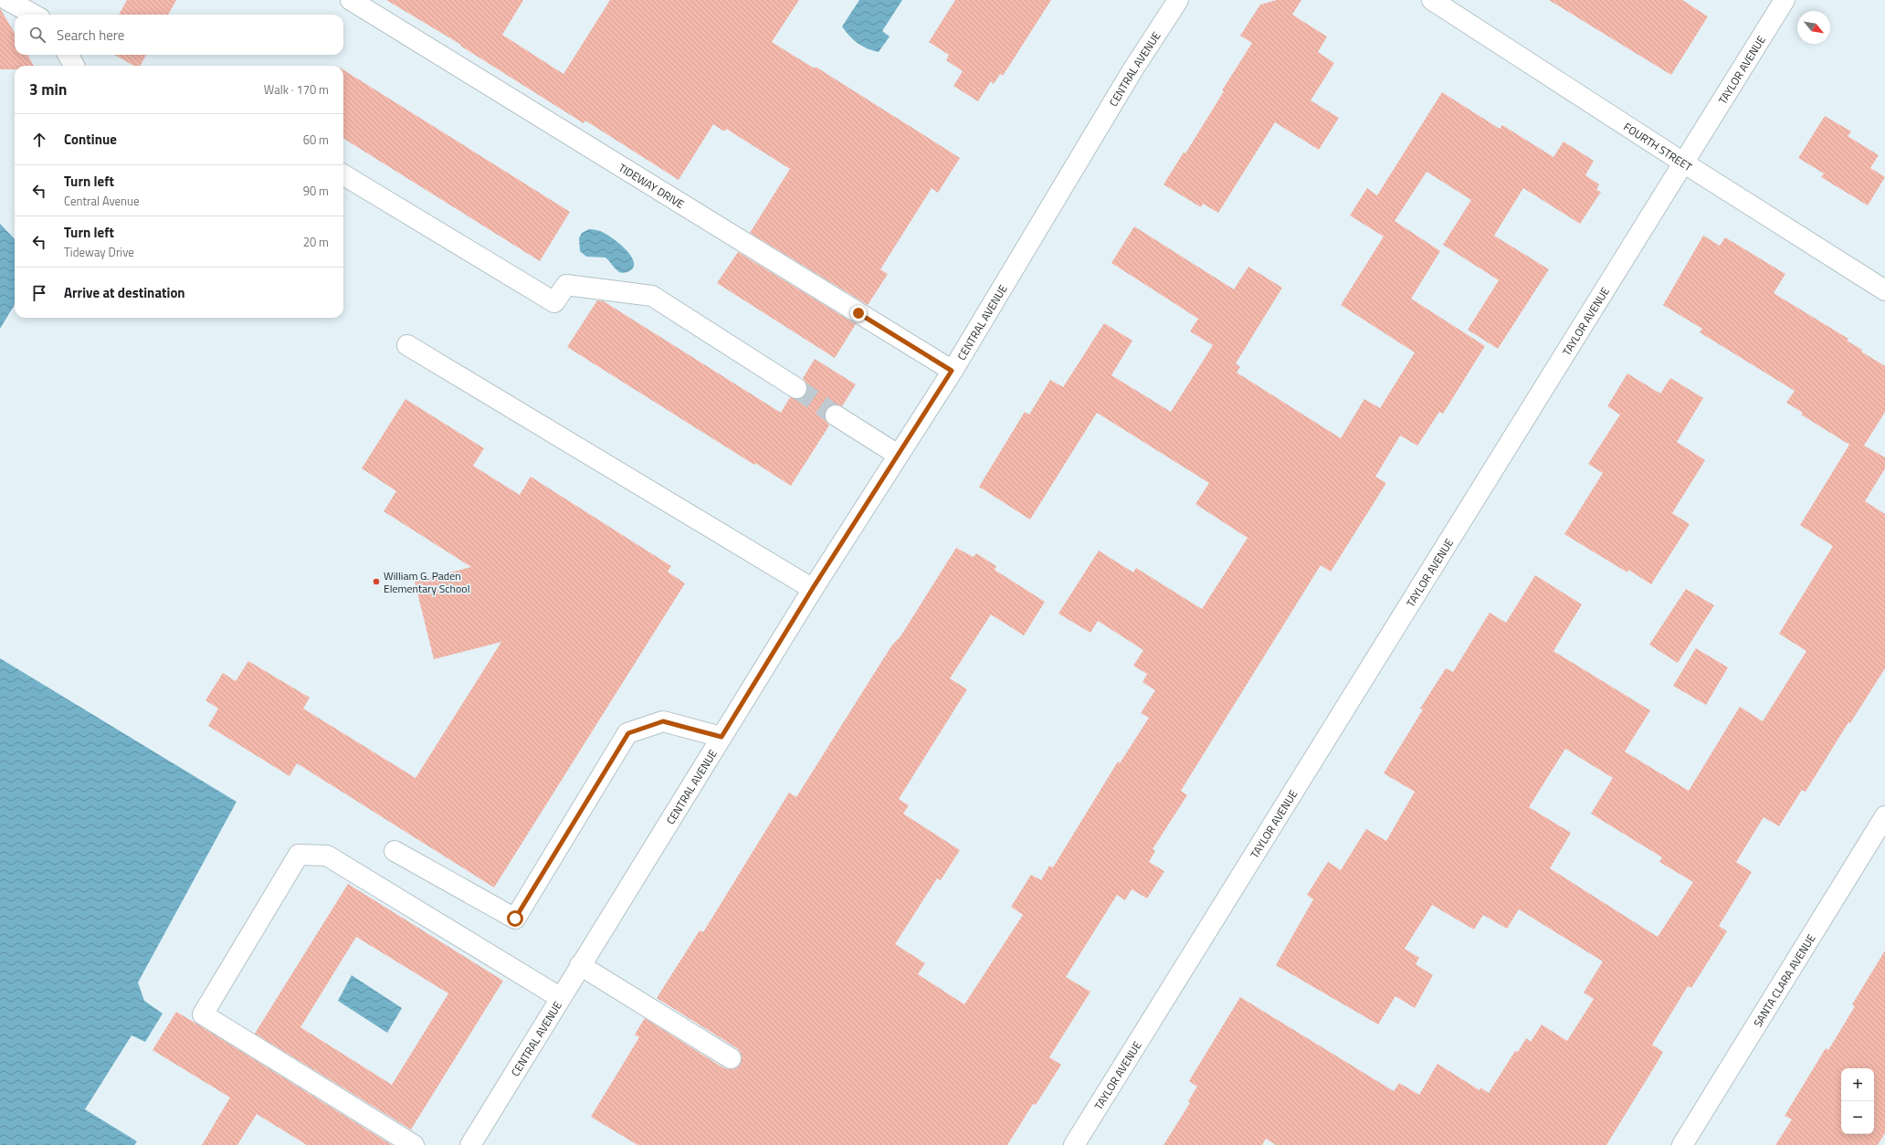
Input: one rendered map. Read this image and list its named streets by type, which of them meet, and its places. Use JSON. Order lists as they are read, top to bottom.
{
  "streets": {
    "street": [
      "CENTRAL AVENUE",
      "TAYLOR AVENUE",
      "FOURTH STREET",
      "TIDEWAY DRIVE",
      "SANTA CLARA AVENUE"
    ]
  },
  "crossings": [
    ["CENTRAL AVENUE", "TIDEWAY DRIVE"],
    ["TAYLOR AVENUE", "FOURTH STREET"]
  ],
  "places": ["William G. Paden Elementary School"],
  "north": "bottom right",
  "page": {
    "search": "Search here",
    "heading": ["3 min", "Walk · 170 m"],
    "list": [
      ["Continue", "60 m"],
      ["Turn left", "Central Avenue", "90 m"],
      ["Turn left", "Tideway Drive", "20 m"],
      "Arrive at destination"
    ],
    "map_buttons": ["+", "−"]
  }
}
